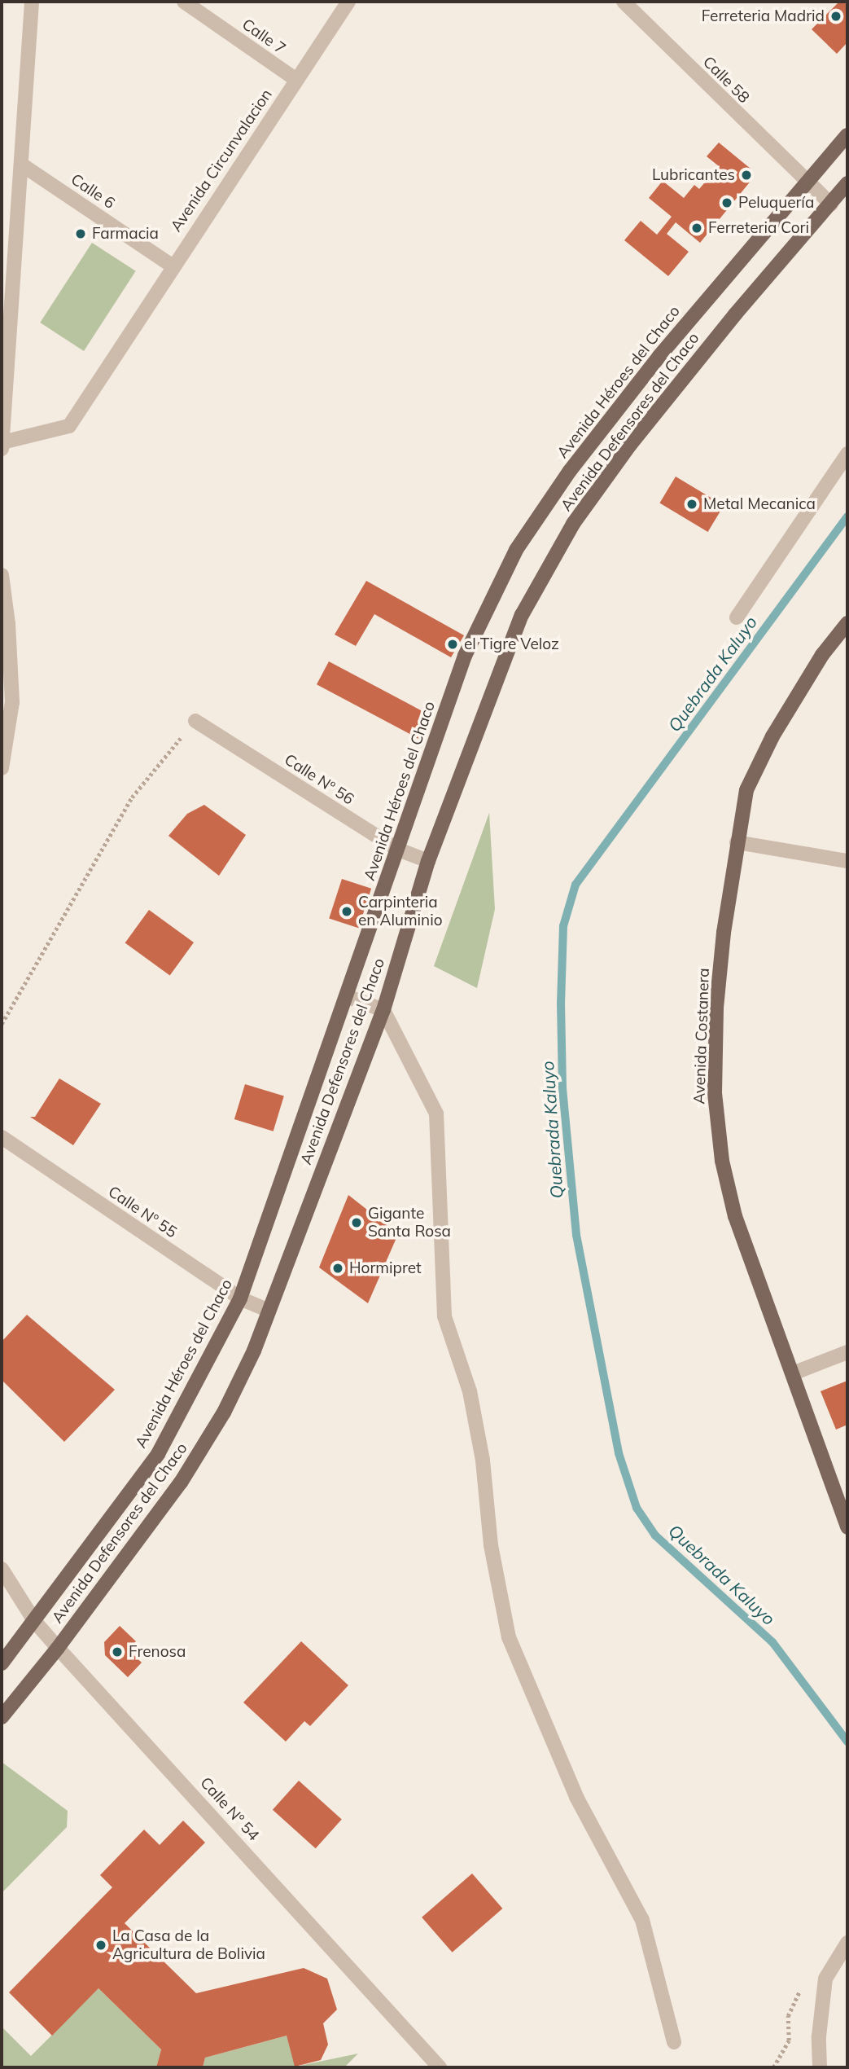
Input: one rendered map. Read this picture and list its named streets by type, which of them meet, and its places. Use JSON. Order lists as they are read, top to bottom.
{
  "streets": {
    "main road": ["Avenida Héroes del Chaco", "Avenida Defensores del Chaco", "Avenida Costanera"],
    "street": [
      "Calle 7",
      "Calle 58",
      "Avenida Circunvalacion",
      "Calle 6",
      "Calle Nº 56",
      "Calle Nº 55",
      "Calle Nº 54"
    ]
  },
  "crossings": [
    ["Calle 7", "Avenida Circunvalacion"],
    ["Calle 58", "Avenida Héroes del Chaco"],
    ["Calle 58", "Avenida Defensores del Chaco"],
    ["Avenida Circunvalacion", "Calle 6"],
    ["Avenida Héroes del Chaco", "Calle Nº 56"],
    ["Avenida Héroes del Chaco", "Calle Nº 55"],
    ["Avenida Héroes del Chaco", "Calle Nº 54"],
    ["Avenida Defensores del Chaco", "Calle Nº 56"],
    ["Avenida Defensores del Chaco", "Calle Nº 55"],
    ["Avenida Defensores del Chaco", "Calle Nº 54"]
  ],
  "water": ["Quebrada Kaluyo"],
  "places": [
    "Ferreteria Madrid",
    "Lubricantes",
    "Peluquería",
    "Ferreteria Cori",
    "Farmacia",
    "Metal Mecanica",
    "el Tigre Veloz",
    "Carpinteria en Aluminio",
    "Gigante Santa Rosa",
    "Hormipret",
    "Frenosa",
    "La Casa de la Agricultura de Bolivia"
  ]
}
